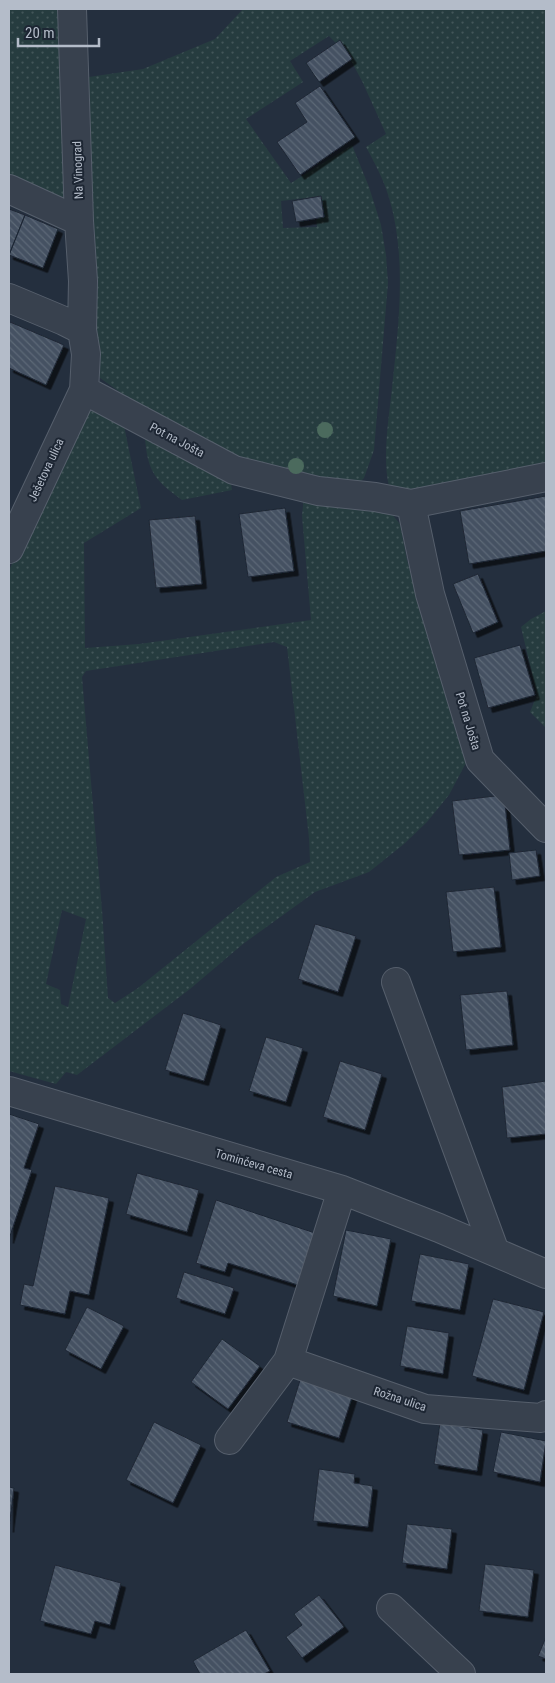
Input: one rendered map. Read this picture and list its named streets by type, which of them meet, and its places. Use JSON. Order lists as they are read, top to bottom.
{
  "streets": {
    "street": [
      "Na Vinograd",
      "Pot na Jošta",
      "Ješetova ulica",
      "Tominčeva cesta",
      "Rožna ulica"
    ]
  },
  "crossings": [
    ["Pot na Jošta", "Ješetova ulica"]
  ],
  "scale_bar": "20 m"
}
